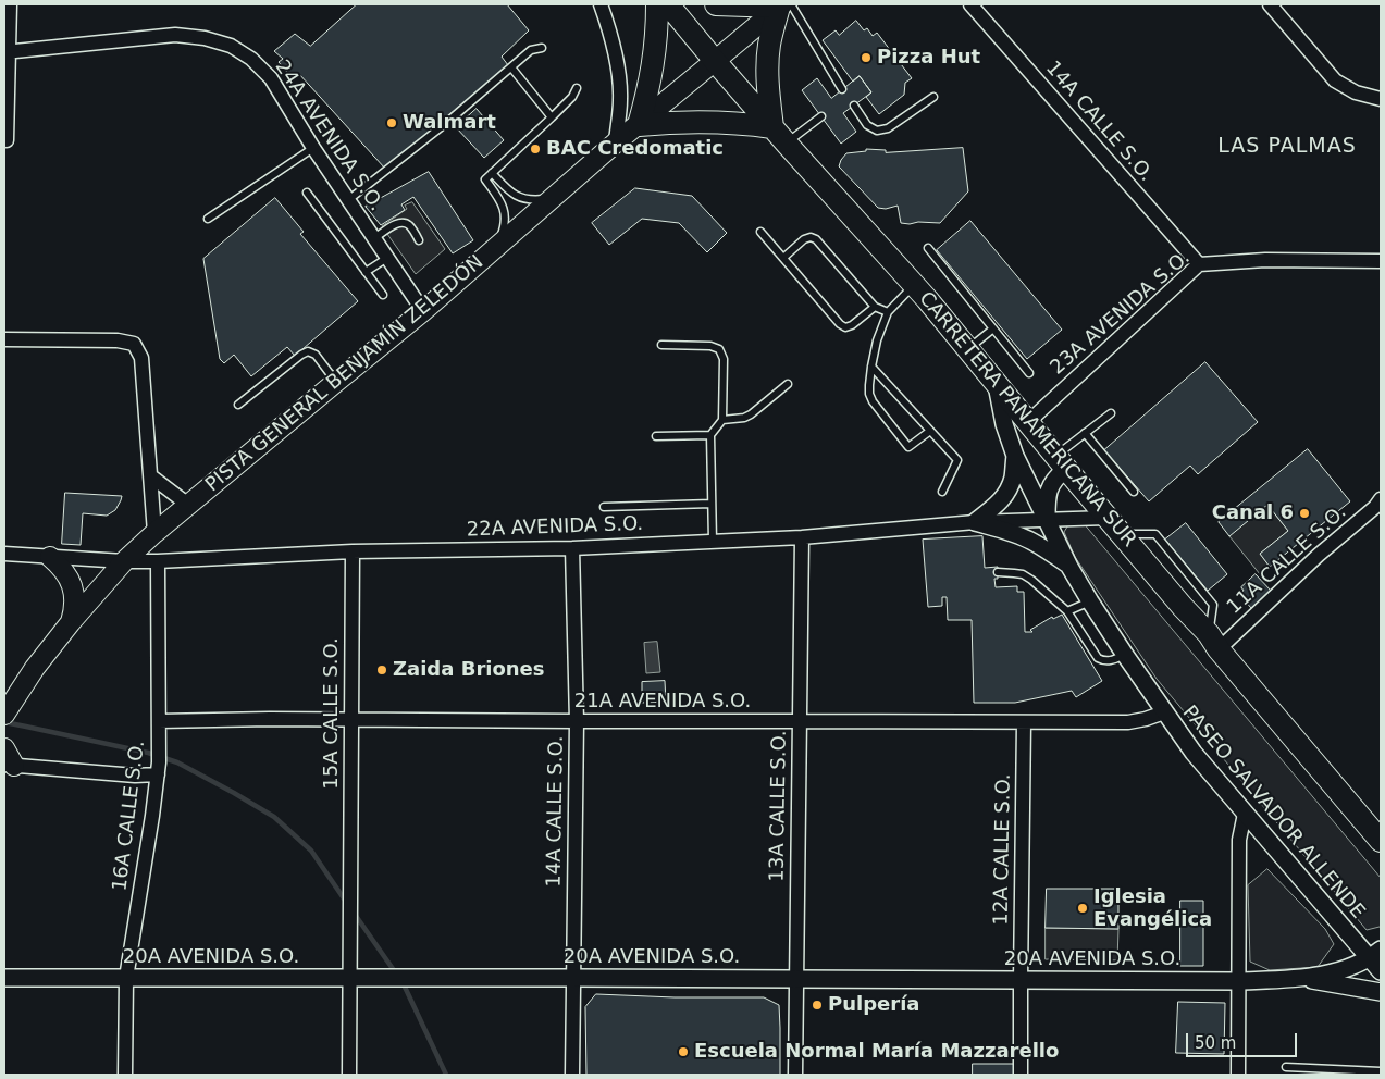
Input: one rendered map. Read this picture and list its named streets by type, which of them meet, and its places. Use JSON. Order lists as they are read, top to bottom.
{
  "streets": {
    "highway": ["CARRETERA PANAMERICANA SUR"],
    "main road": ["PISTA GENERAL BENJAMÍN ZELEDÓN"],
    "street": [
      "14A CALLE S.O.",
      "24A AVENIDA S.O.",
      "23A AVENIDA S.O.",
      "22A AVENIDA S.O.",
      "11A CALLE S.O.",
      "21A AVENIDA S.O.",
      "15A CALLE S.O.",
      "13A CALLE S.O.",
      "PASEO SALVADOR ALLENDE",
      "16A CALLE S.O.",
      "12A CALLE S.O.",
      "20A AVENIDA S.O."
    ]
  },
  "crossings": [
    ["14A CALLE S.O.", "23A AVENIDA S.O."],
    ["14A CALLE S.O.", "22A AVENIDA S.O."],
    ["14A CALLE S.O.", "21A AVENIDA S.O."],
    ["14A CALLE S.O.", "20A AVENIDA S.O."],
    ["24A AVENIDA S.O.", "PISTA GENERAL BENJAMÍN ZELEDÓN"],
    ["23A AVENIDA S.O.", "CARRETERA PANAMERICANA SUR"],
    ["PISTA GENERAL BENJAMÍN ZELEDÓN", "CARRETERA PANAMERICANA SUR"],
    ["PISTA GENERAL BENJAMÍN ZELEDÓN", "22A AVENIDA S.O."],
    ["CARRETERA PANAMERICANA SUR", "22A AVENIDA S.O."],
    ["CARRETERA PANAMERICANA SUR", "11A CALLE S.O."],
    ["CARRETERA PANAMERICANA SUR", "PASEO SALVADOR ALLENDE"],
    ["22A AVENIDA S.O.", "15A CALLE S.O."],
    ["22A AVENIDA S.O.", "13A CALLE S.O."],
    ["22A AVENIDA S.O.", "PASEO SALVADOR ALLENDE"],
    ["22A AVENIDA S.O.", "16A CALLE S.O."],
    ["21A AVENIDA S.O.", "15A CALLE S.O."],
    ["21A AVENIDA S.O.", "13A CALLE S.O."],
    ["21A AVENIDA S.O.", "PASEO SALVADOR ALLENDE"],
    ["21A AVENIDA S.O.", "16A CALLE S.O."],
    ["21A AVENIDA S.O.", "12A CALLE S.O."],
    ["15A CALLE S.O.", "20A AVENIDA S.O."],
    ["13A CALLE S.O.", "20A AVENIDA S.O."],
    ["16A CALLE S.O.", "20A AVENIDA S.O."],
    ["12A CALLE S.O.", "20A AVENIDA S.O."]
  ],
  "districts": ["LAS PALMAS"],
  "places": [
    "Pizza Hut",
    "Walmart",
    "BAC Credomatic",
    "Canal 6",
    "Zaida Briones",
    "Iglesia Evangélica",
    "Pulpería",
    "Escuela Normal María Mazzarello"
  ],
  "scale_bar": "50 m"
}
